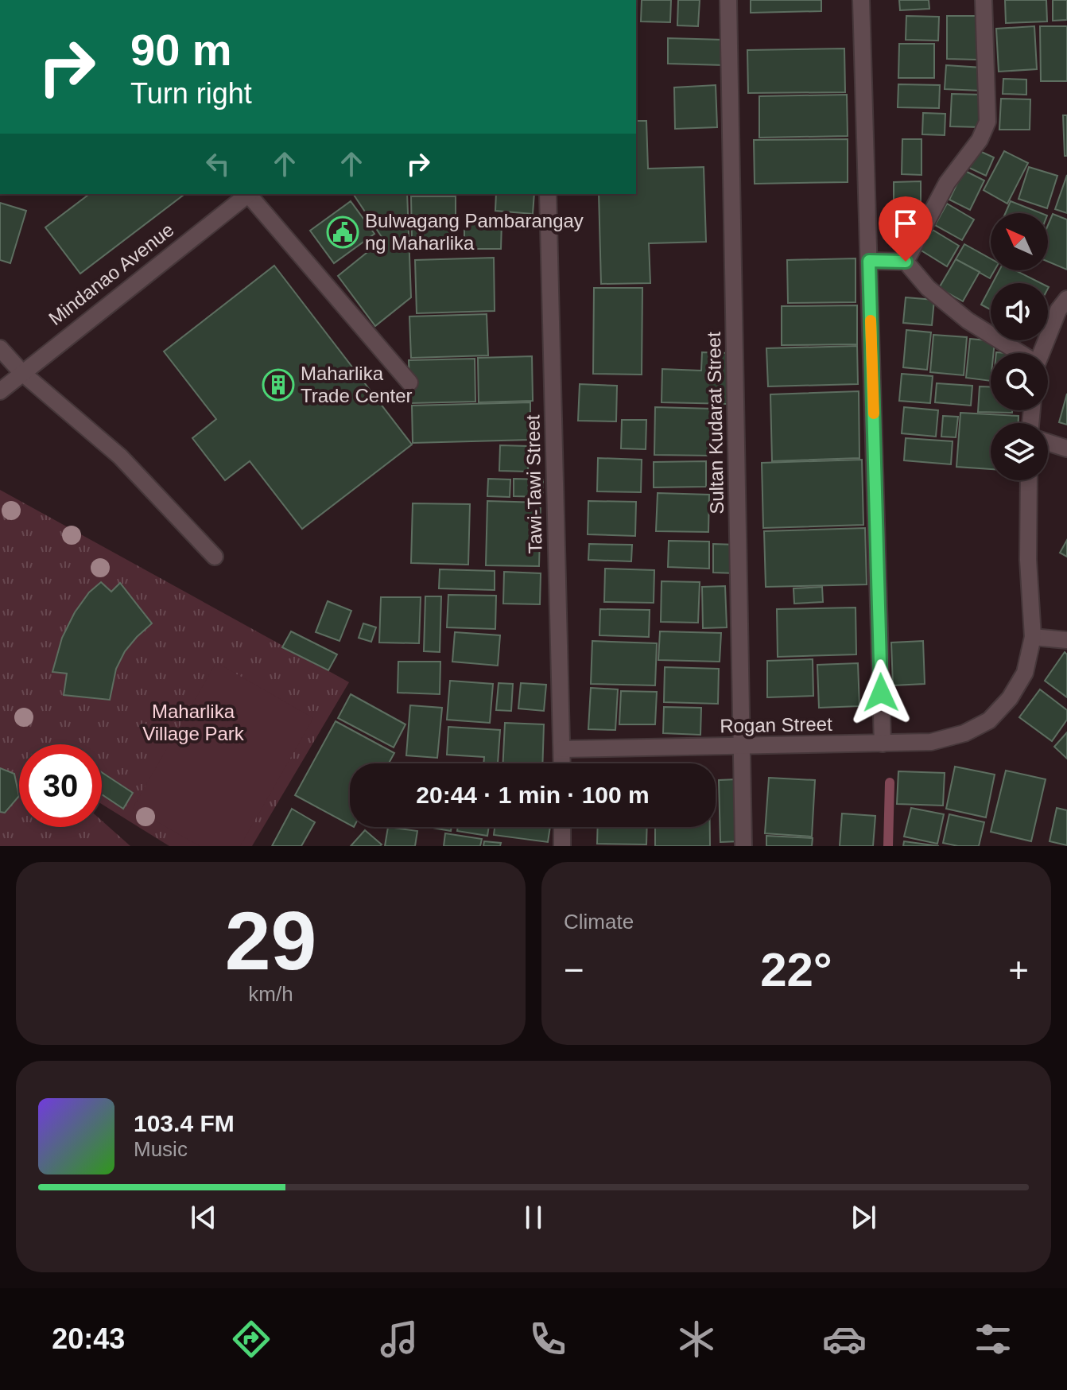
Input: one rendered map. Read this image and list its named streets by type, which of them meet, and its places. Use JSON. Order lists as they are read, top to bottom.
{
  "streets": {
    "street": [
      "Mindanao Avenue",
      "Sultan Kudarat Street",
      "Tawi-Tawi Street",
      "Rogan Street"
    ]
  },
  "crossings": [
    ["Sultan Kudarat Street", "Rogan Street"],
    ["Tawi-Tawi Street", "Rogan Street"]
  ],
  "parks": ["Maharlika Village Park"],
  "places": {
    "public building": ["Bulwagang Pambarangay ng Maharlika"],
    "building": ["Maharlika Trade Center"]
  },
  "north": "top left",
  "page": {
    "turn": ["90 m", "Turn right"],
    "limit": "30",
    "trip": "20:44 · 1 min · 100 m",
    "tile": [
      ["29", "km/h"],
      "Climate"
    ],
    "heat": ["−", "22°", "+"],
    "song": ["103.4 FM", "Music"],
    "tabs": "20:43"
  }
}
